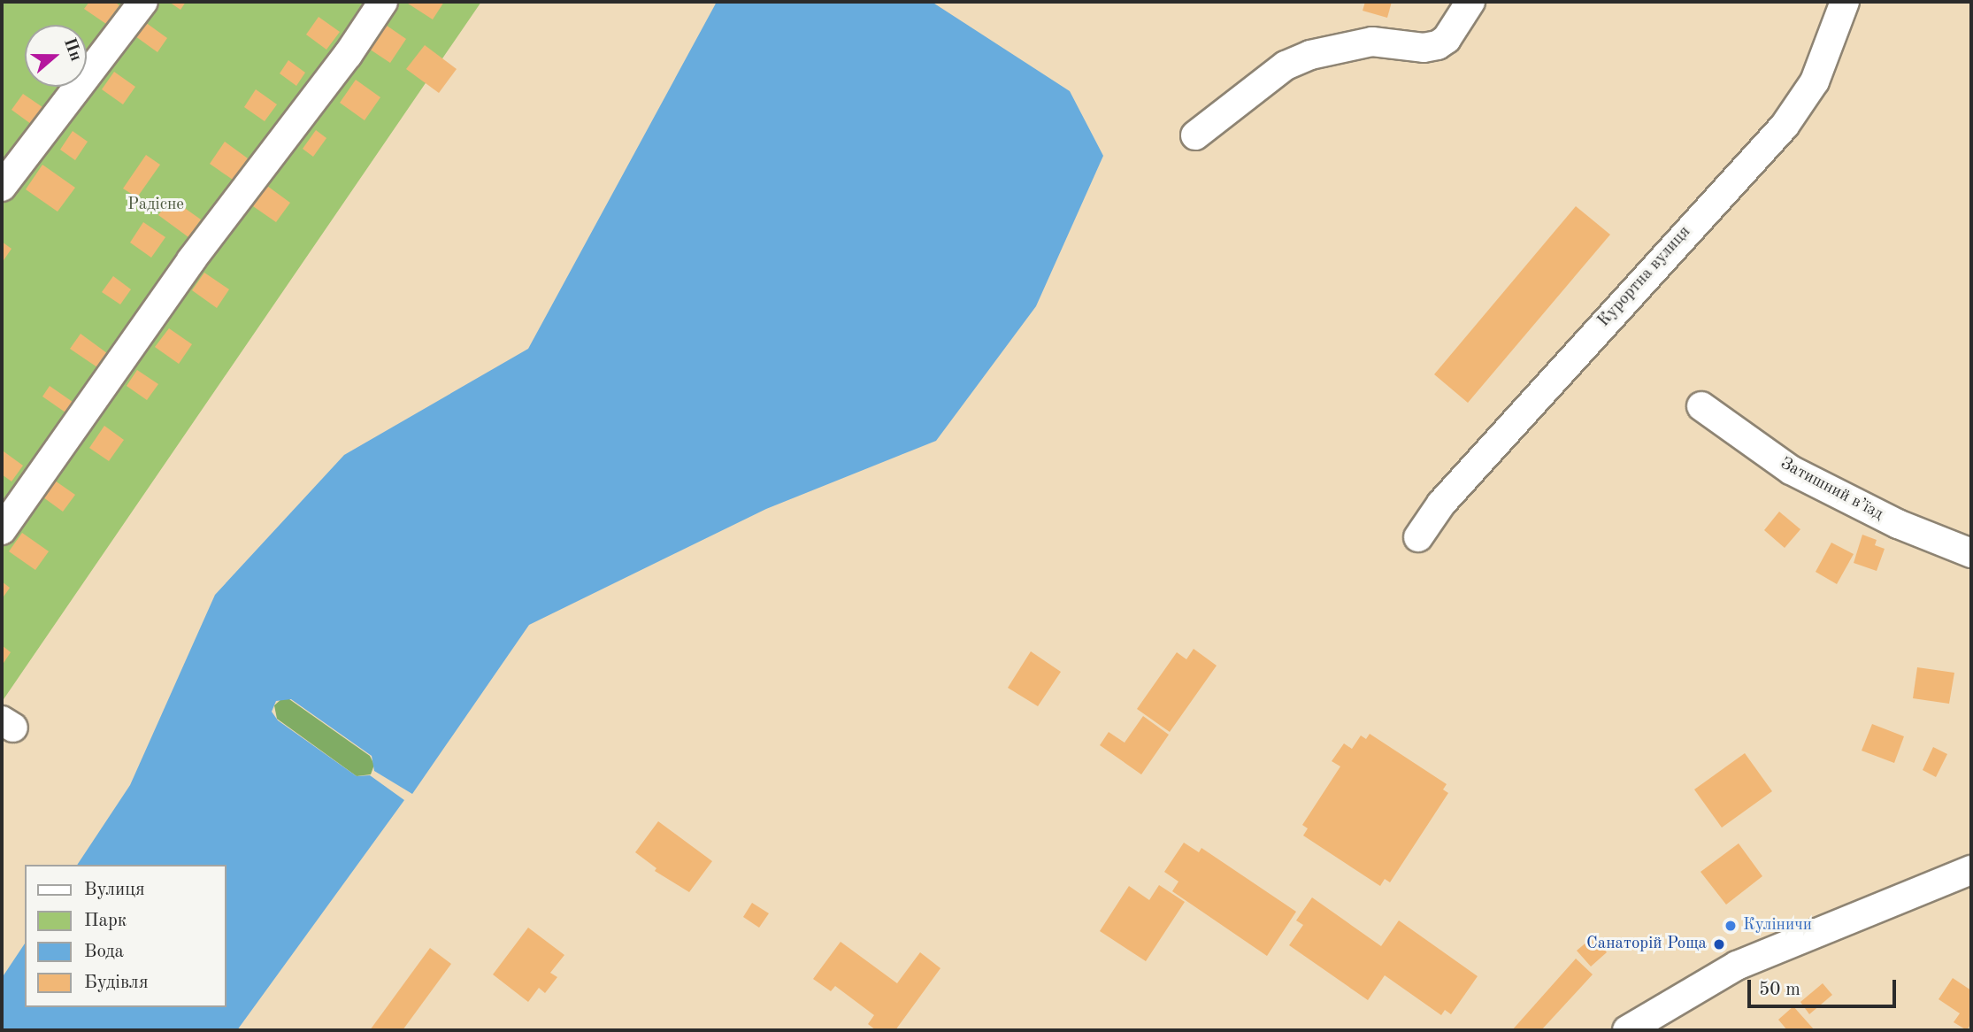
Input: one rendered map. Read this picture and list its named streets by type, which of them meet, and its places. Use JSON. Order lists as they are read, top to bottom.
{
  "streets": {
    "street": ["Курортна вулиця", "Затишний в’їзд"]
  },
  "parks": ["Радісне"],
  "places": ["Куліничи", "Санаторій Роща"],
  "legend": [
    "Вулиця",
    "Парк",
    "Вода",
    "Будівля"
  ],
  "scale_bar": "50 m",
  "north": "right"
}
